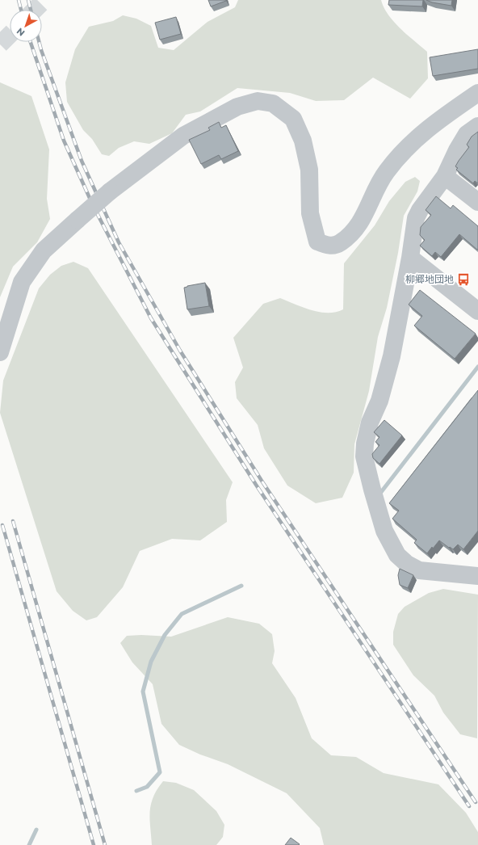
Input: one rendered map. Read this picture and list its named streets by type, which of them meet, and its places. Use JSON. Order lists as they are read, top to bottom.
{
  "places": {
    "bus stop": ["柳郷地団地"]
  },
  "north": "bottom left"
}
